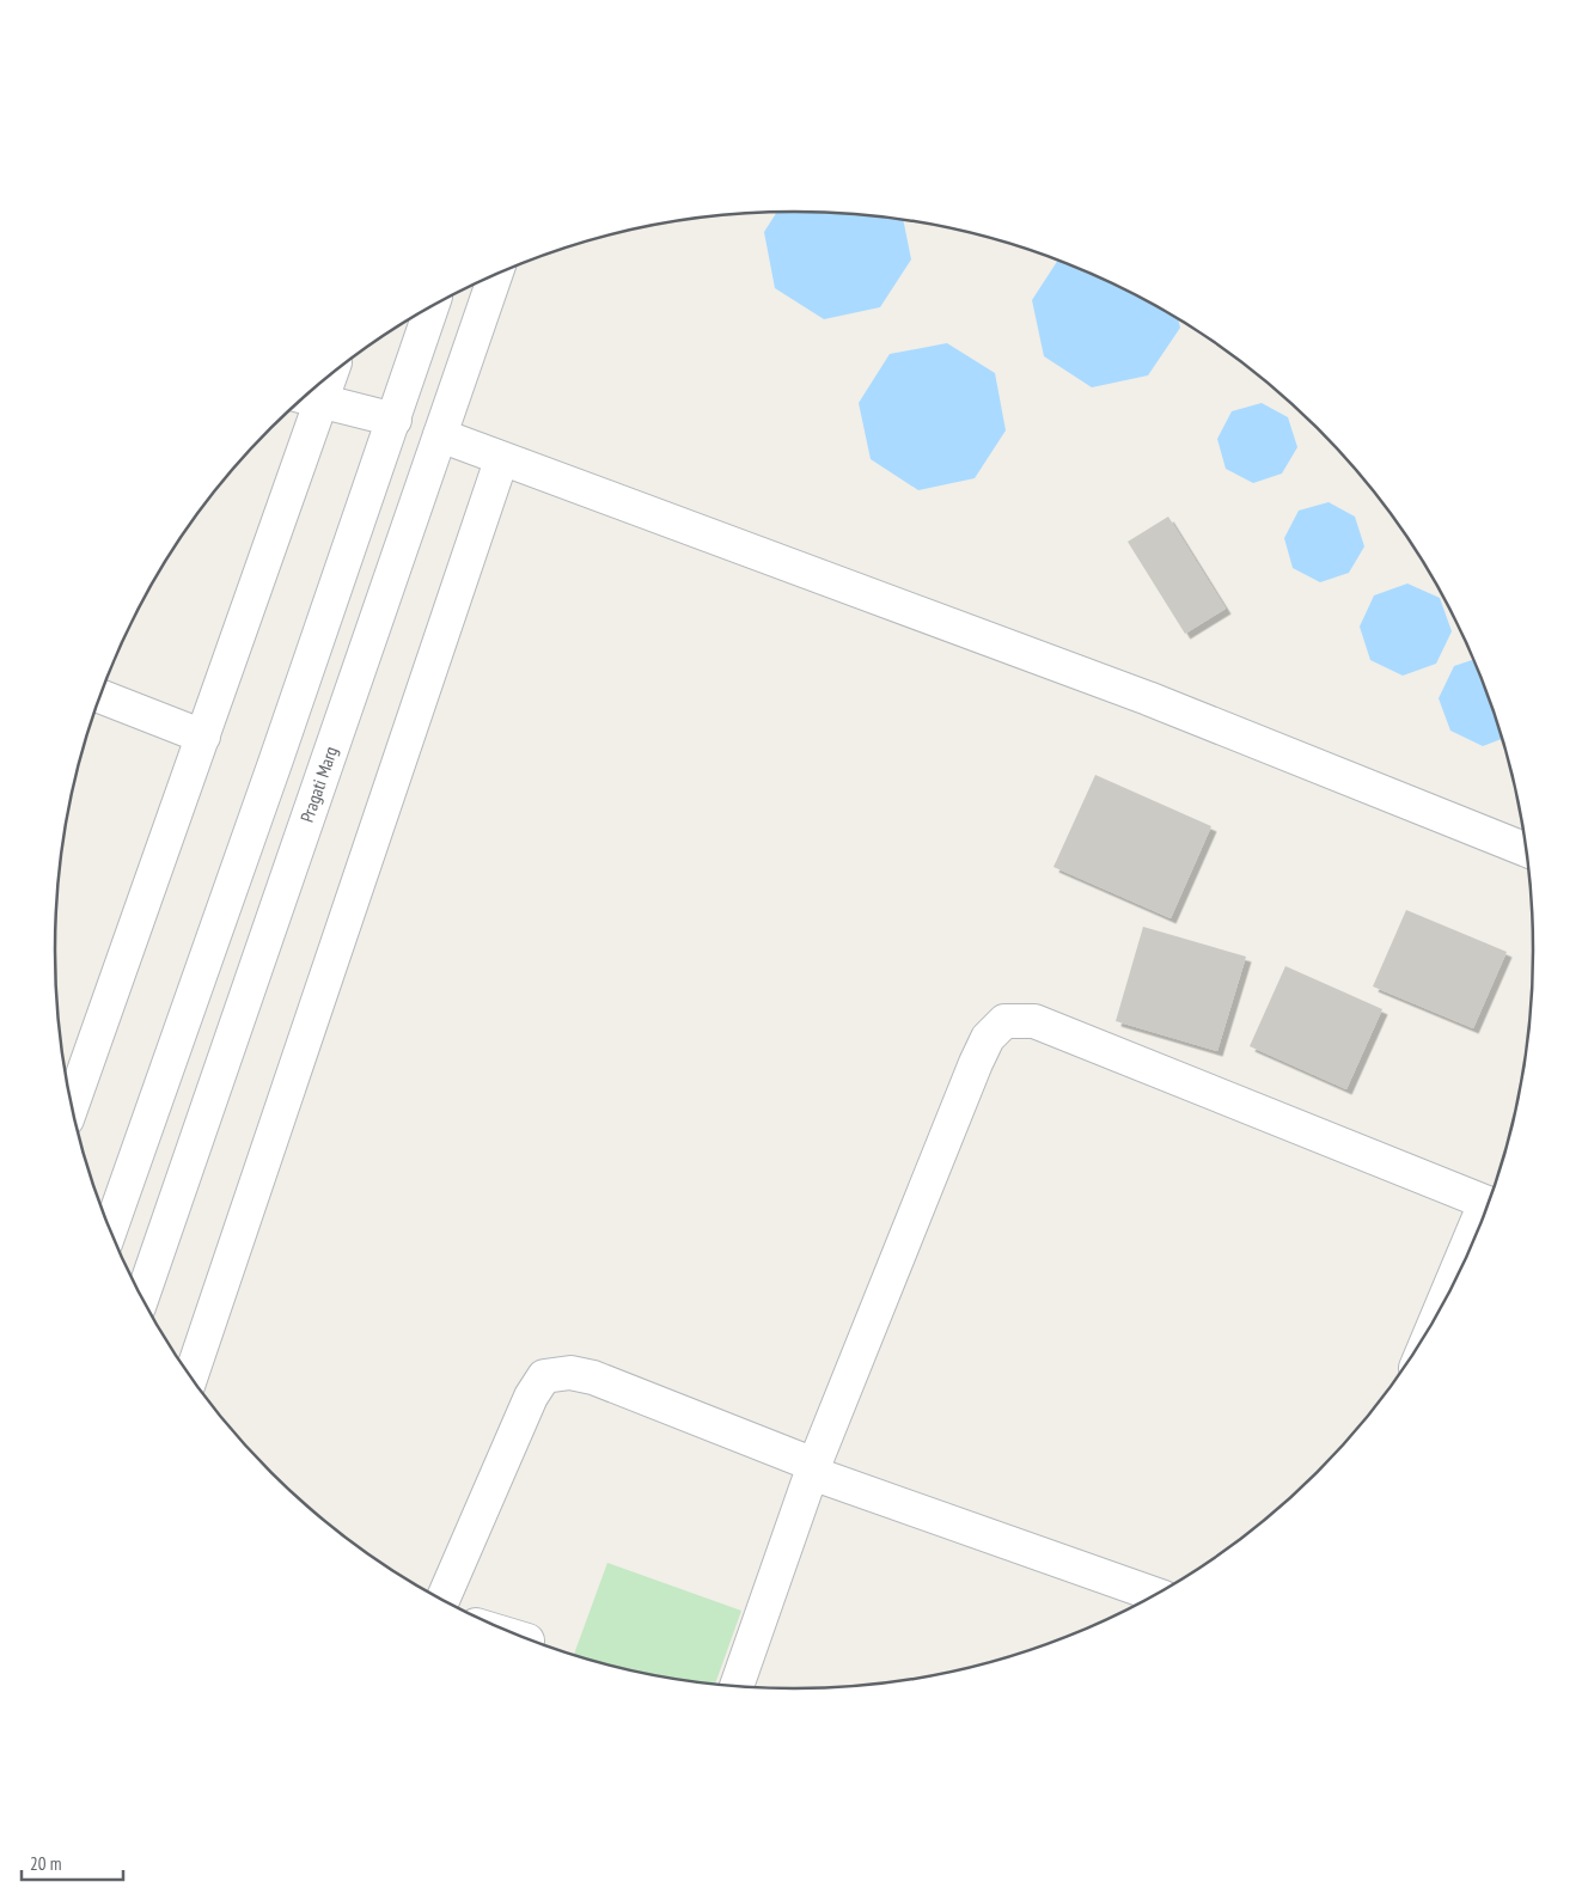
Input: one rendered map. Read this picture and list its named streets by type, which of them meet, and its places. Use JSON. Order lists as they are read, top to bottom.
{
  "streets": {
    "street": ["Pragati Marg"]
  },
  "scale_bar": "20 m"
}
